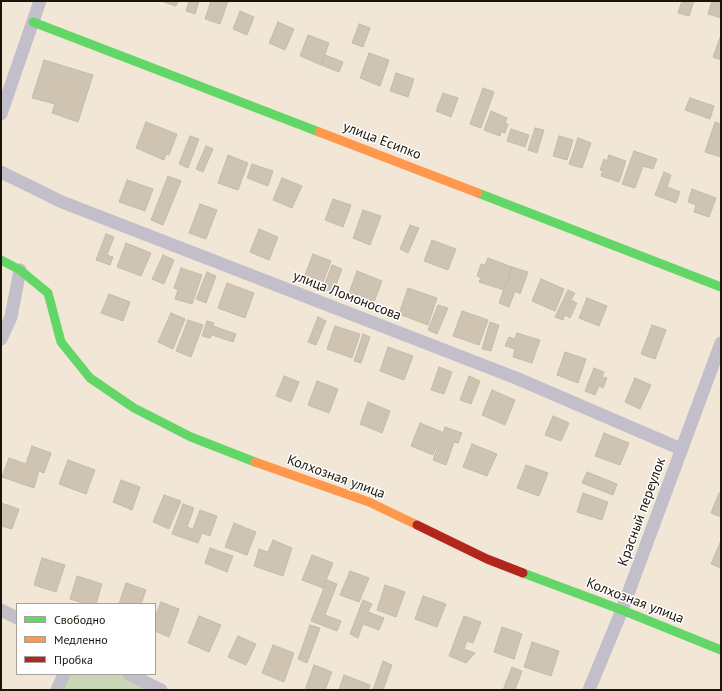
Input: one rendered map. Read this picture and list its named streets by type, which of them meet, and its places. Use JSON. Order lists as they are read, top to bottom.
{
  "streets": {
    "street": [
      "улица Есипко",
      "улица Ломоносова",
      "Колхозная улица",
      "Красный переулок"
    ]
  },
  "crossings": [
    ["улица Ломоносова", "Красный переулок"],
    ["Колхозная улица", "Красный переулок"]
  ],
  "legend": ["Свободно", "Медленно", "Пробка"]
}
